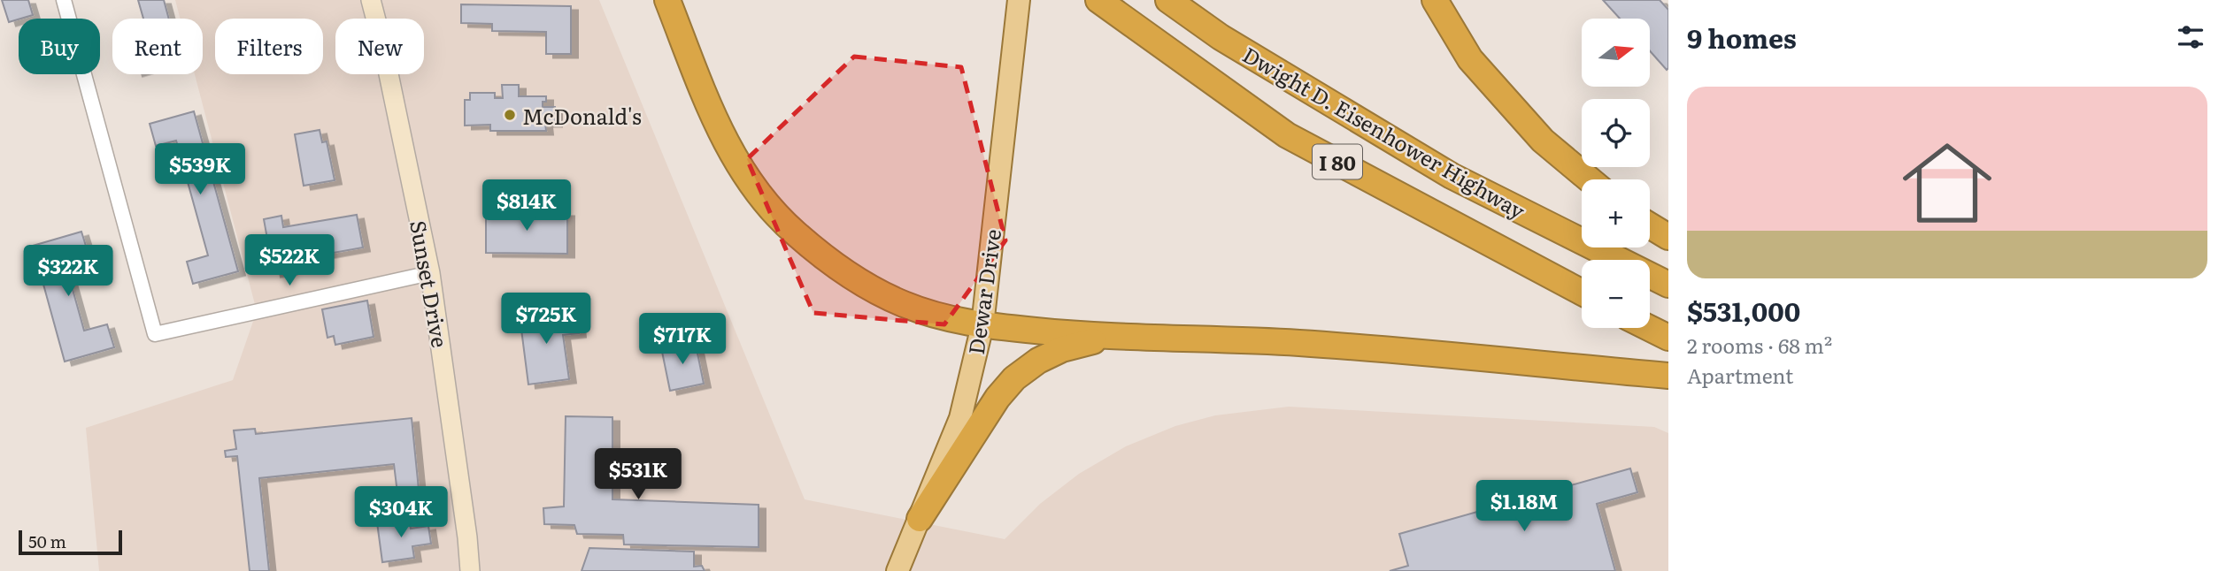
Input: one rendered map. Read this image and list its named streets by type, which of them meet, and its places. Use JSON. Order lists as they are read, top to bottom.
{
  "streets": {
    "highway": ["Dwight D. Eisenhower Highway", "I 80"],
    "main road": ["Dewar Drive"],
    "street": ["Sunset Drive"]
  },
  "places": ["McDonald's"],
  "scale_bar": "50 m",
  "north": "right",
  "page": {
    "heading": "9 homes",
    "map_buttons": ["+", "−"],
    "chip": [
      "Buy",
      "Rent",
      "Filters",
      "New"
    ],
    "list": [
      {
        "name": "$531,000",
        "note": "2 rooms · 68 m² · Apartment"
      }
    ],
    "price": [
      "$539K",
      "$814K",
      "$522K",
      "$322K",
      "$725K",
      "$717K",
      "$531K",
      "$1.18M",
      "$304K"
    ],
    "scale": "50 m"
  }
}
